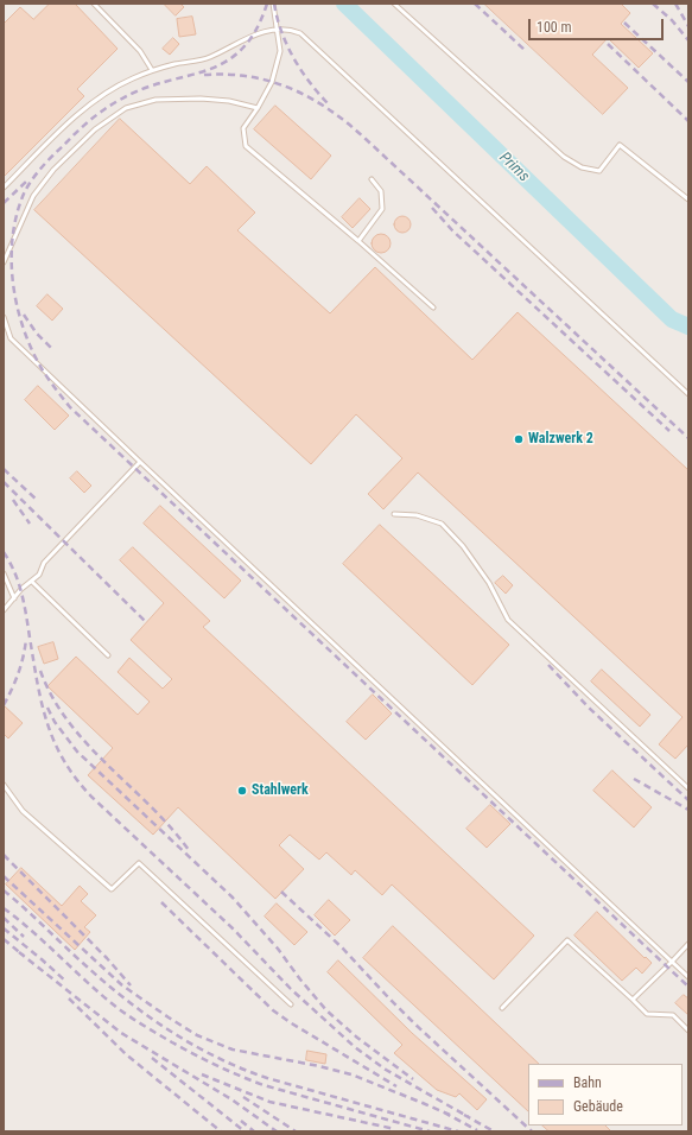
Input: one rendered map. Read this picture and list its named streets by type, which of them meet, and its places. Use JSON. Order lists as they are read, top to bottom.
{
  "water": ["Prims"],
  "places": ["Walzwerk 2", "Stahlwerk"],
  "legend": ["Bahn", "Gebäude"],
  "scale_bar": "100 m"
}
